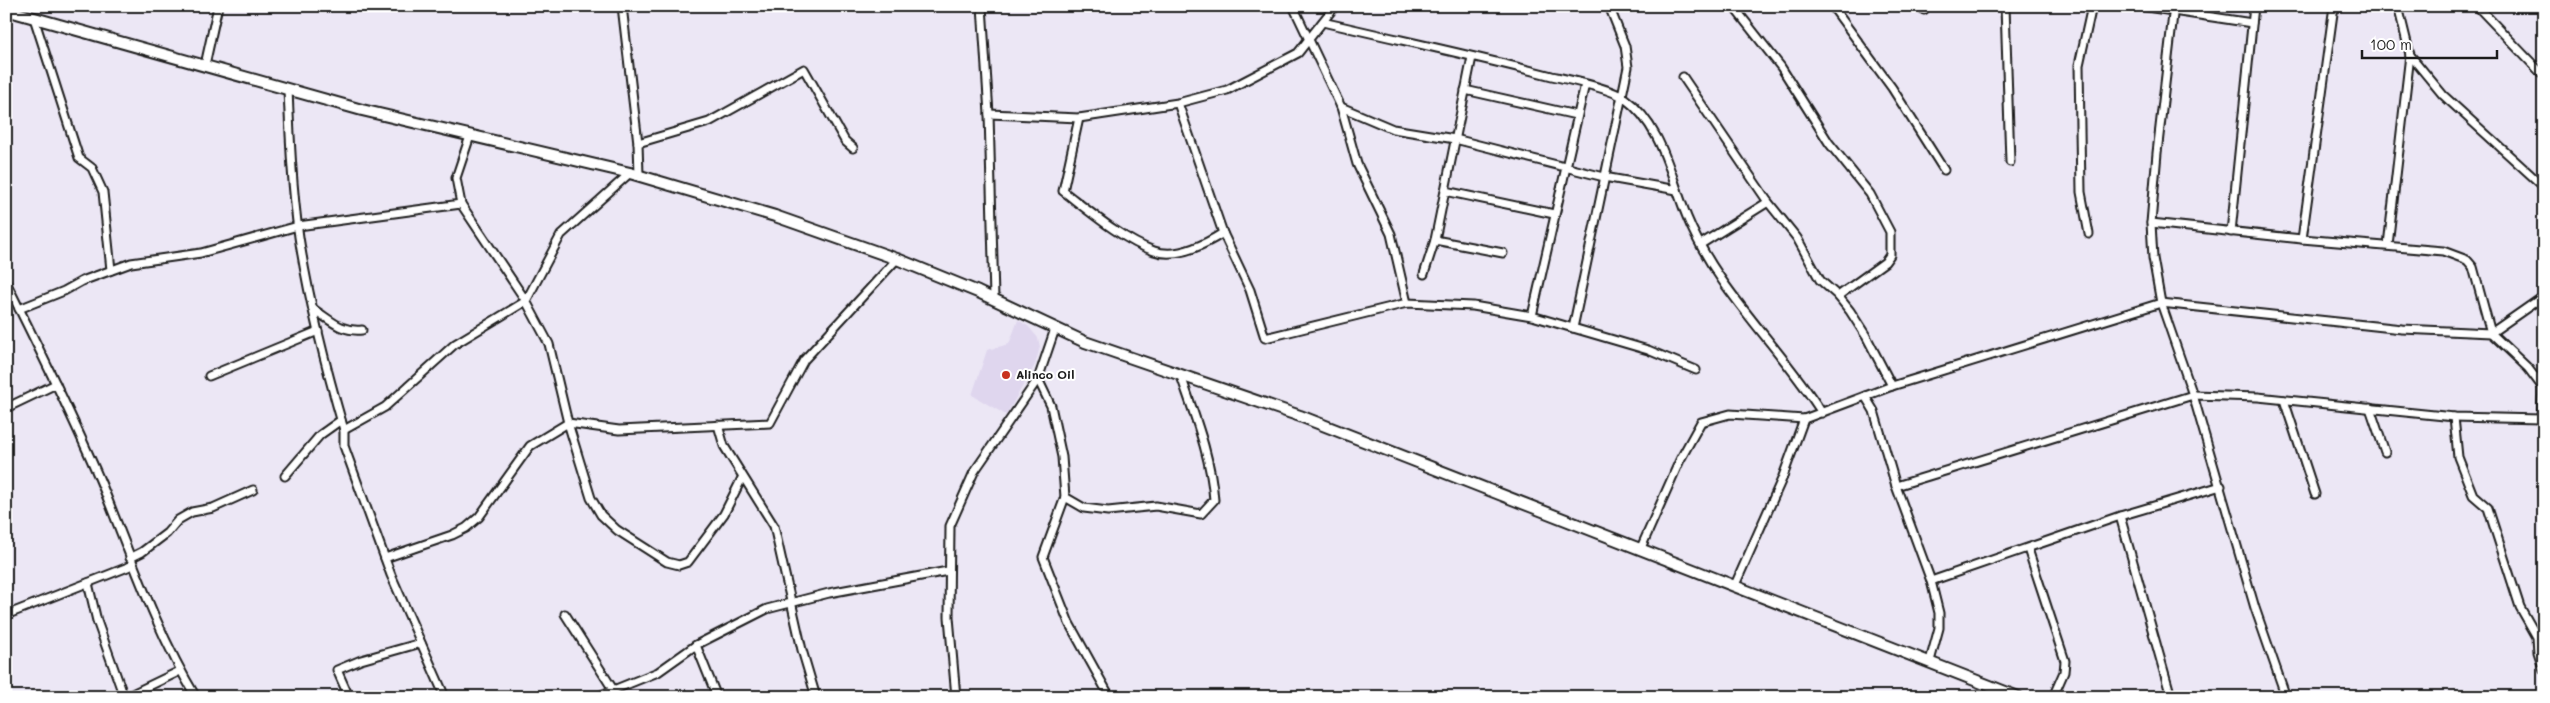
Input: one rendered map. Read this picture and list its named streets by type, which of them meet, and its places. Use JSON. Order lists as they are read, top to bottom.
{
  "places": ["Alinco Oil"],
  "scale_bar": "100 m"
}
